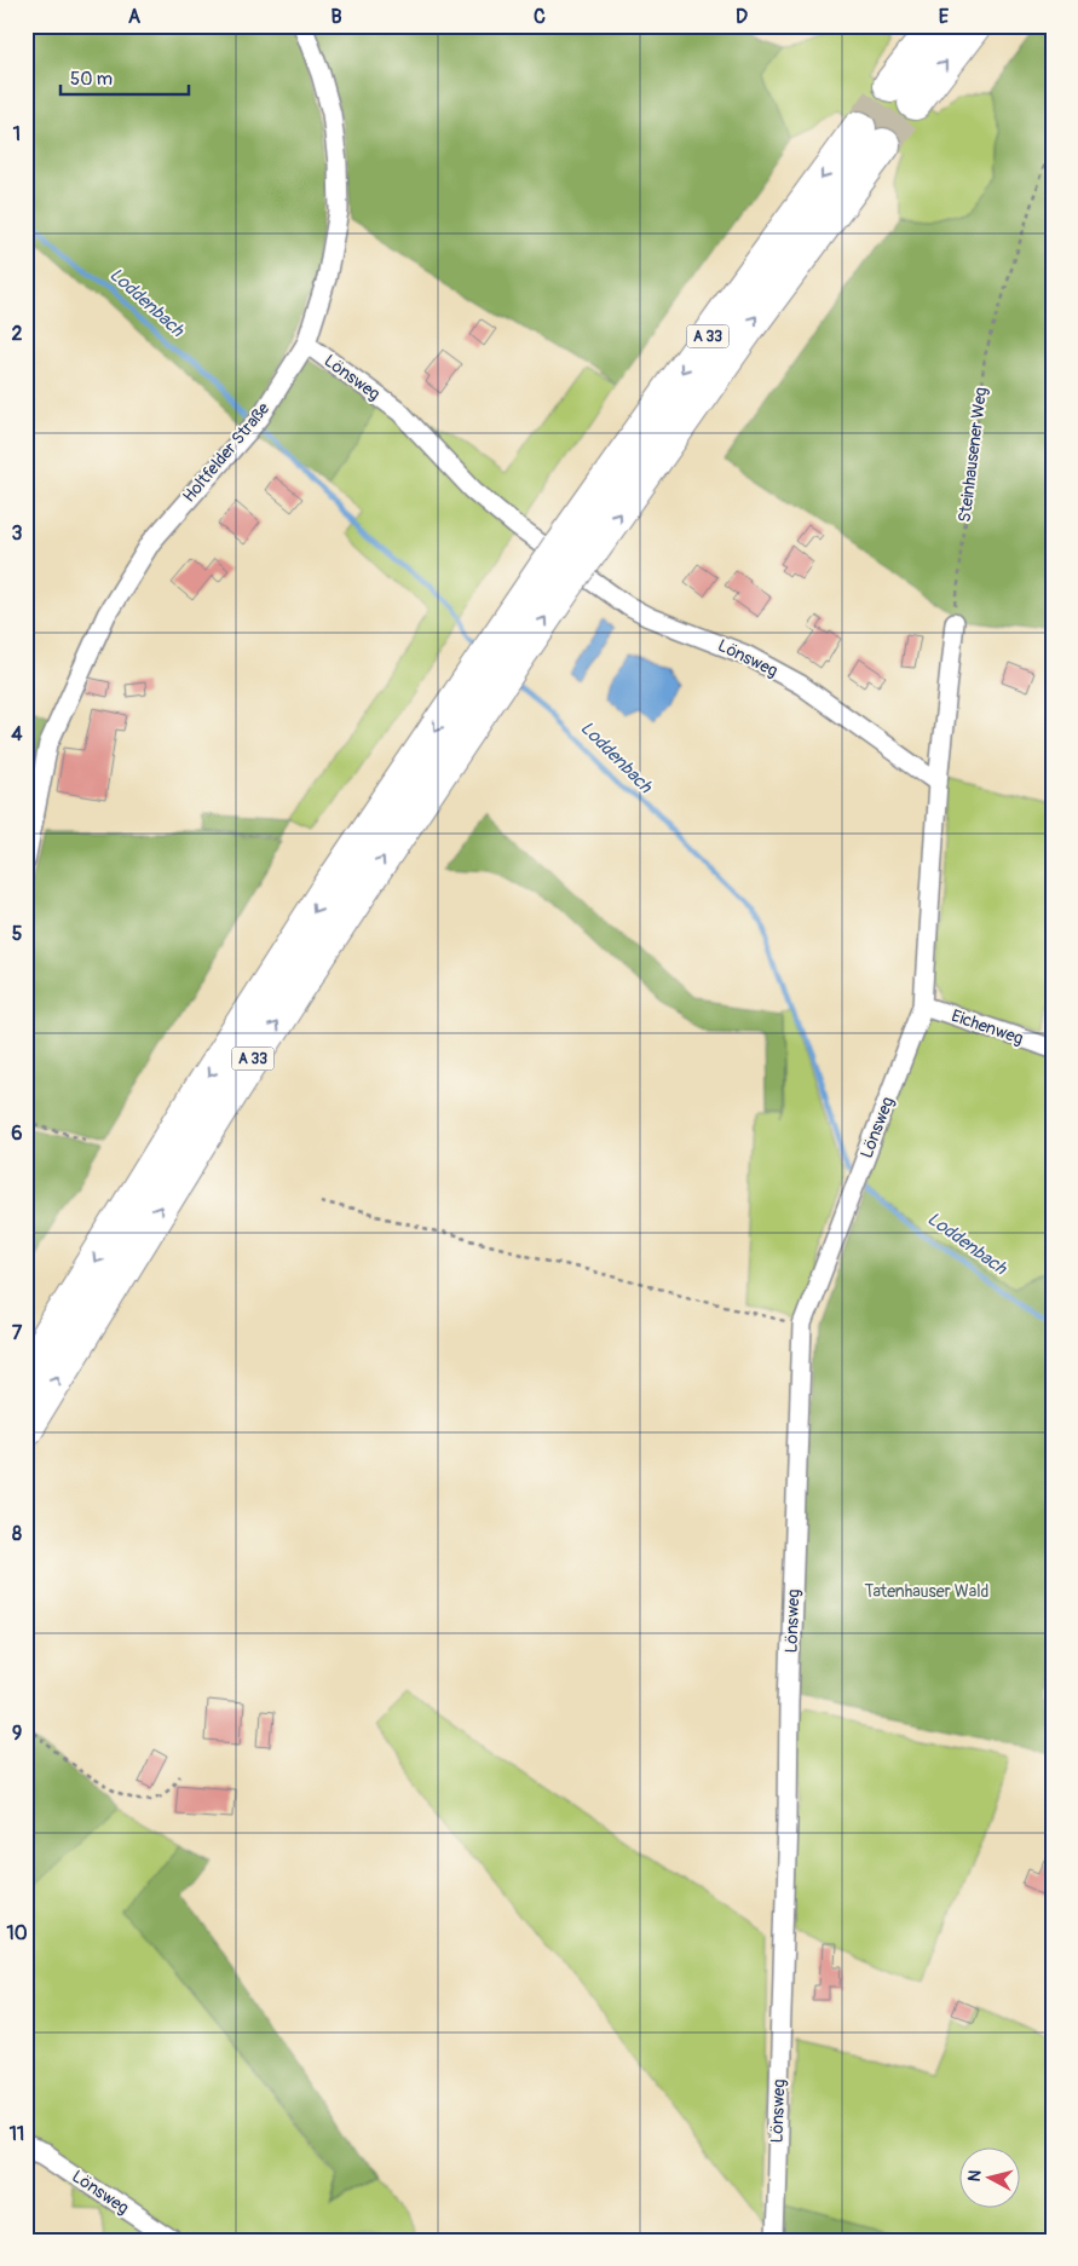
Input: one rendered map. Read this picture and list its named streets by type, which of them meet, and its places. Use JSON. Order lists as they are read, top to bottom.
{
  "streets": {
    "highway": ["A 33"],
    "street": ["Lönsweg", "Holtfelder Straße", "Eichenweg"],
    "path": ["Steinhausener Weg"]
  },
  "crossings": [
    ["Lönsweg", "Holtfelder Straße"],
    ["Lönsweg", "Eichenweg"]
  ],
  "water": ["Loddenbach"],
  "parks": ["Tatenhauser Wald"],
  "scale_bar": "50 m",
  "north": "left",
  "grid": {
    "columns": [
      "A",
      "B",
      "C",
      "D",
      "E"
    ],
    "rows": [
      "1",
      "2",
      "3",
      "4",
      "5",
      "6",
      "7",
      "8",
      "9",
      "10",
      "11"
    ]
  }
}
